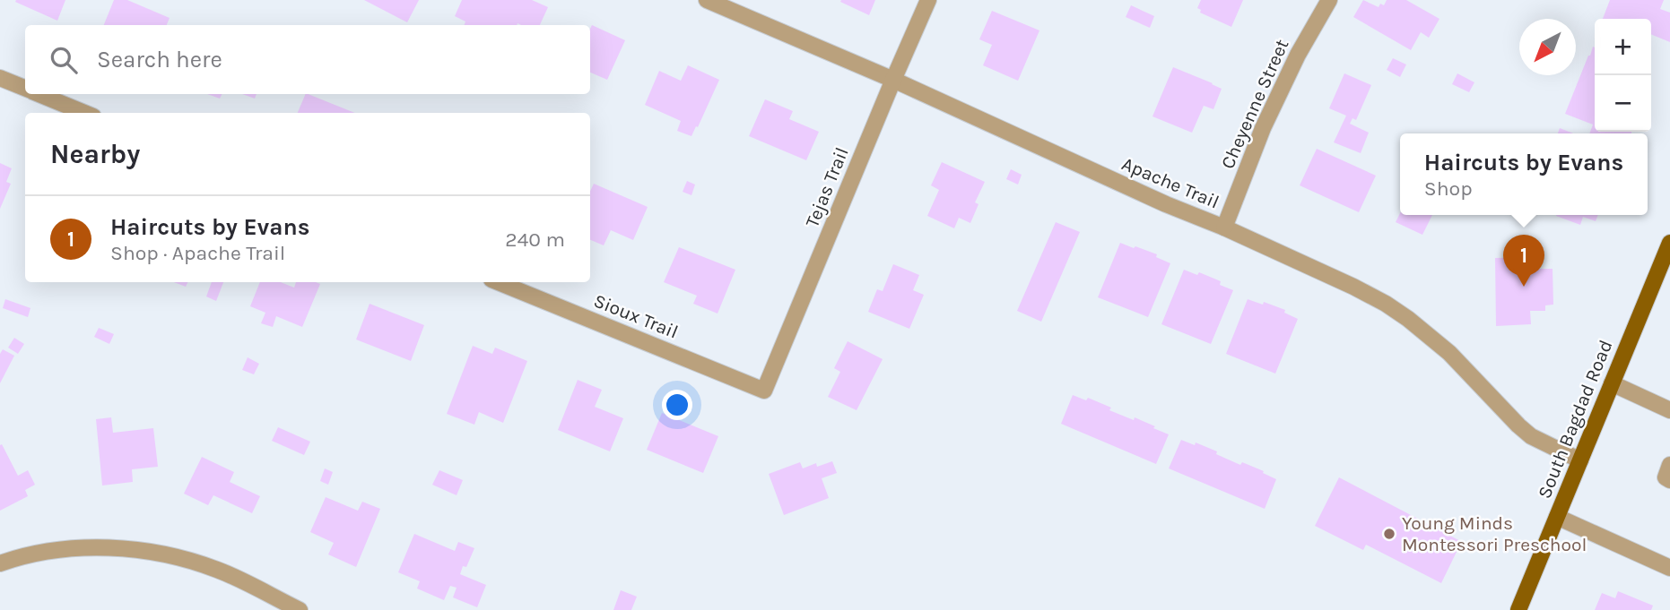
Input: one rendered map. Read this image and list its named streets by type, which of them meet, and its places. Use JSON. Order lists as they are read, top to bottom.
{
  "streets": {
    "main road": ["South Bagdad Road"],
    "street": [
      "Cheyenne Street",
      "Apache Trail",
      "Tejas Trail",
      "Sioux Trail"
    ]
  },
  "crossings": [
    ["Cheyenne Street", "Apache Trail"],
    ["Apache Trail", "Tejas Trail"],
    ["Apache Trail", "South Bagdad Road"],
    ["Tejas Trail", "Sioux Trail"]
  ],
  "places": ["Young Minds Montessori Preschool"],
  "north": "bottom left",
  "page": {
    "map_buttons": ["+", "−"],
    "search": "Search here",
    "heading": "Nearby",
    "popup": ["Haircuts by Evans", "Shop"],
    "list": [
      {
        "mark": "1",
        "name": "Haircuts by Evans",
        "note": "Shop · Apache Trail",
        "value": "240 m"
      }
    ],
    "pins": "1"
  }
}
